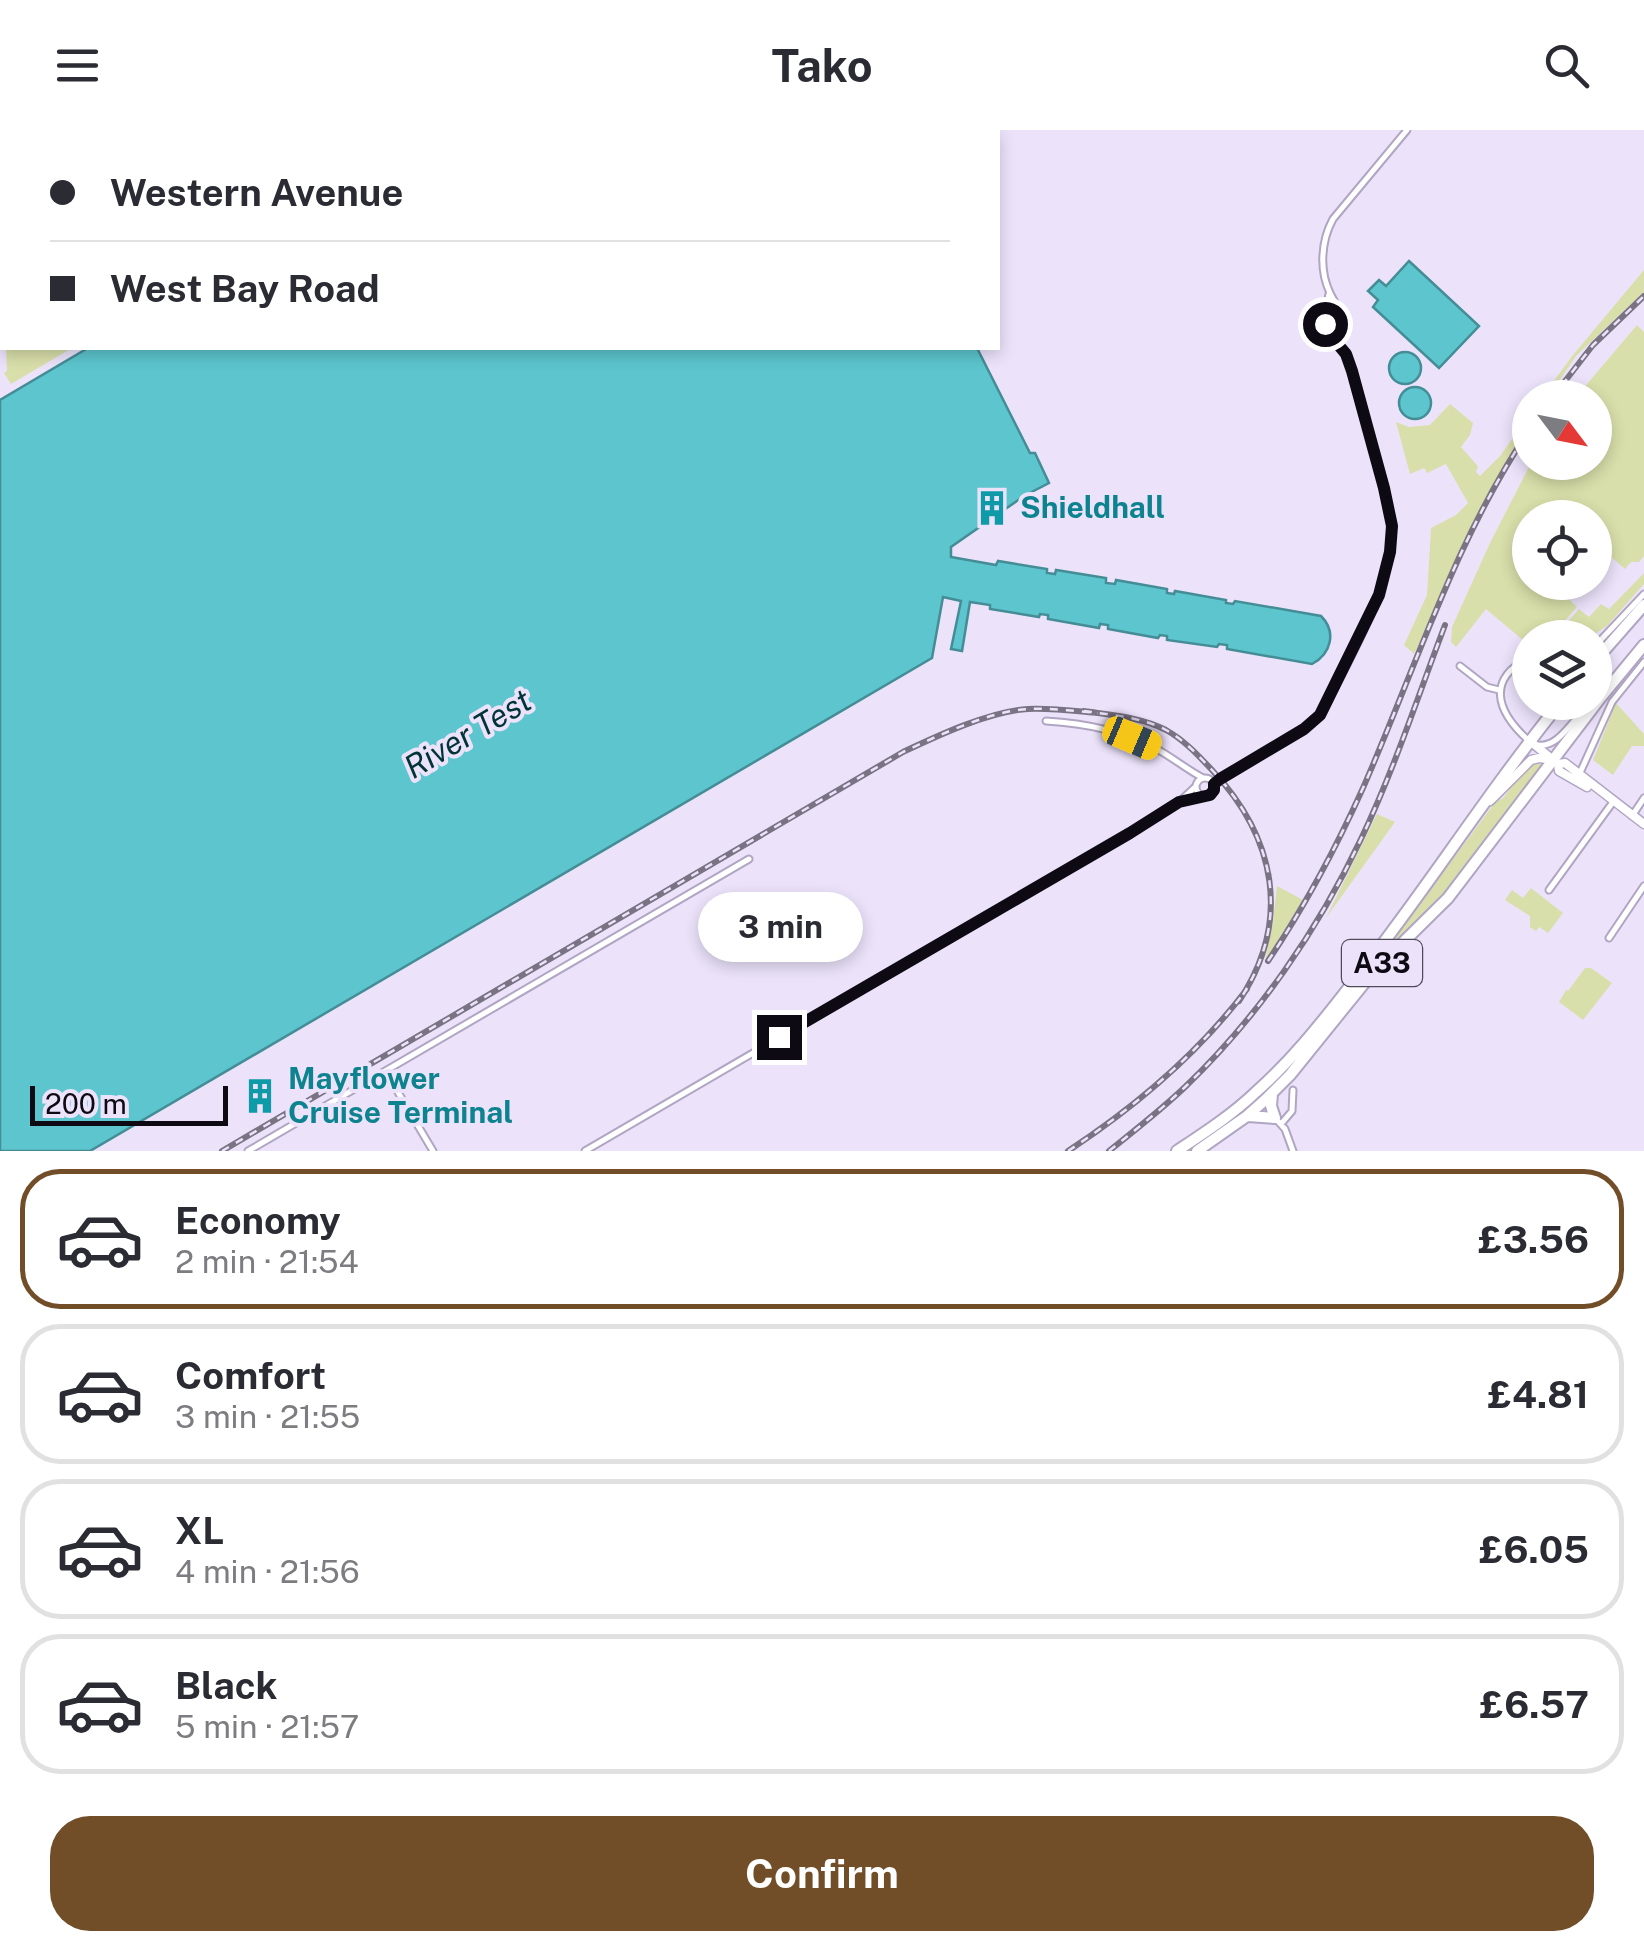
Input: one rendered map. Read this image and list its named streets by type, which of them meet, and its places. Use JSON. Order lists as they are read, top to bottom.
{
  "streets": {
    "highway": ["A33"]
  },
  "water": ["River Test"],
  "places": {
    "building": ["Shieldhall", "Mayflower Cruise Terminal"]
  },
  "scale_bar": "200 m",
  "north": "bottom right",
  "page": {
    "header": "Tako",
    "banner": ["Western Avenue", "West Bay Road"],
    "bubble": "3 min",
    "scale": "200 m",
    "list": [
      {
        "name": "Economy",
        "note": "2 min · 21:54",
        "value": "£3.56"
      },
      {
        "name": "Comfort",
        "note": "3 min · 21:55",
        "value": "£4.81"
      },
      {
        "name": "XL",
        "note": "4 min · 21:56",
        "value": "£6.05"
      },
      {
        "name": "Black",
        "note": "5 min · 21:57",
        "value": "£6.57"
      }
    ],
    "buttons": "Confirm"
  }
}
